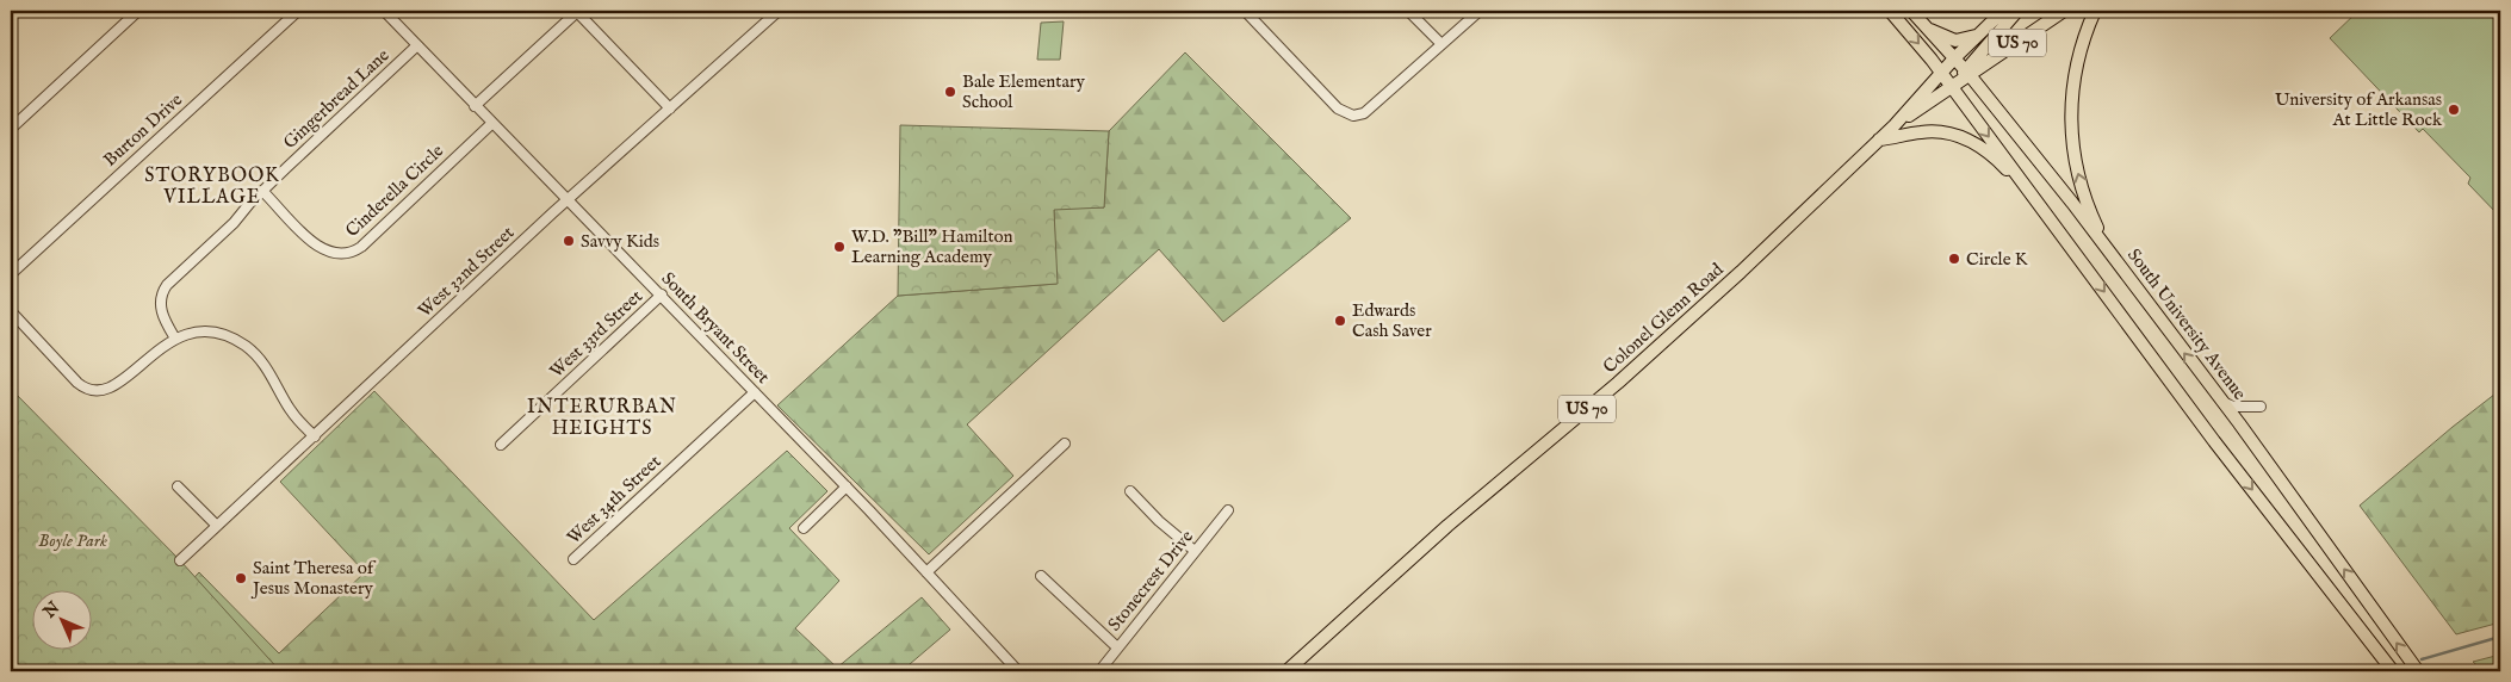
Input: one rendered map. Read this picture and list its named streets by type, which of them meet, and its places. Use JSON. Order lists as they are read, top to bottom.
{
  "streets": {
    "main road": ["US 70", "Colonel Glenn Road", "South University Avenue"],
    "street": [
      "Gingerbread Lane",
      "Burton Drive",
      "Cinderella Circle",
      "West 32nd Street",
      "South Bryant Street",
      "West 33rd Street",
      "West 34th Street",
      "Stonecrest Drive"
    ]
  },
  "crossings": [
    ["US 70", "Colonel Glenn Road"],
    ["US 70", "South University Avenue"],
    ["Gingerbread Lane", "Cinderella Circle"],
    ["Gingerbread Lane", "South Bryant Street"],
    ["Cinderella Circle", "South Bryant Street"],
    ["West 32nd Street", "South Bryant Street"],
    ["Colonel Glenn Road", "South University Avenue"],
    ["South Bryant Street", "West 33rd Street"],
    ["South Bryant Street", "West 34th Street"]
  ],
  "districts": ["STORYBOOK VILLAGE", "INTERURBAN HEIGHTS"],
  "parks": ["Boyle Park"],
  "places": [
    "Bale Elementary School",
    "University of Arkansas At Little Rock",
    "Savvy Kids",
    "W.D. \"Bill\" Hamilton Learning Academy",
    "Circle K",
    "Edwards Cash Saver",
    "Saint Theresa of Jesus Monastery"
  ],
  "north": "top left"
}
